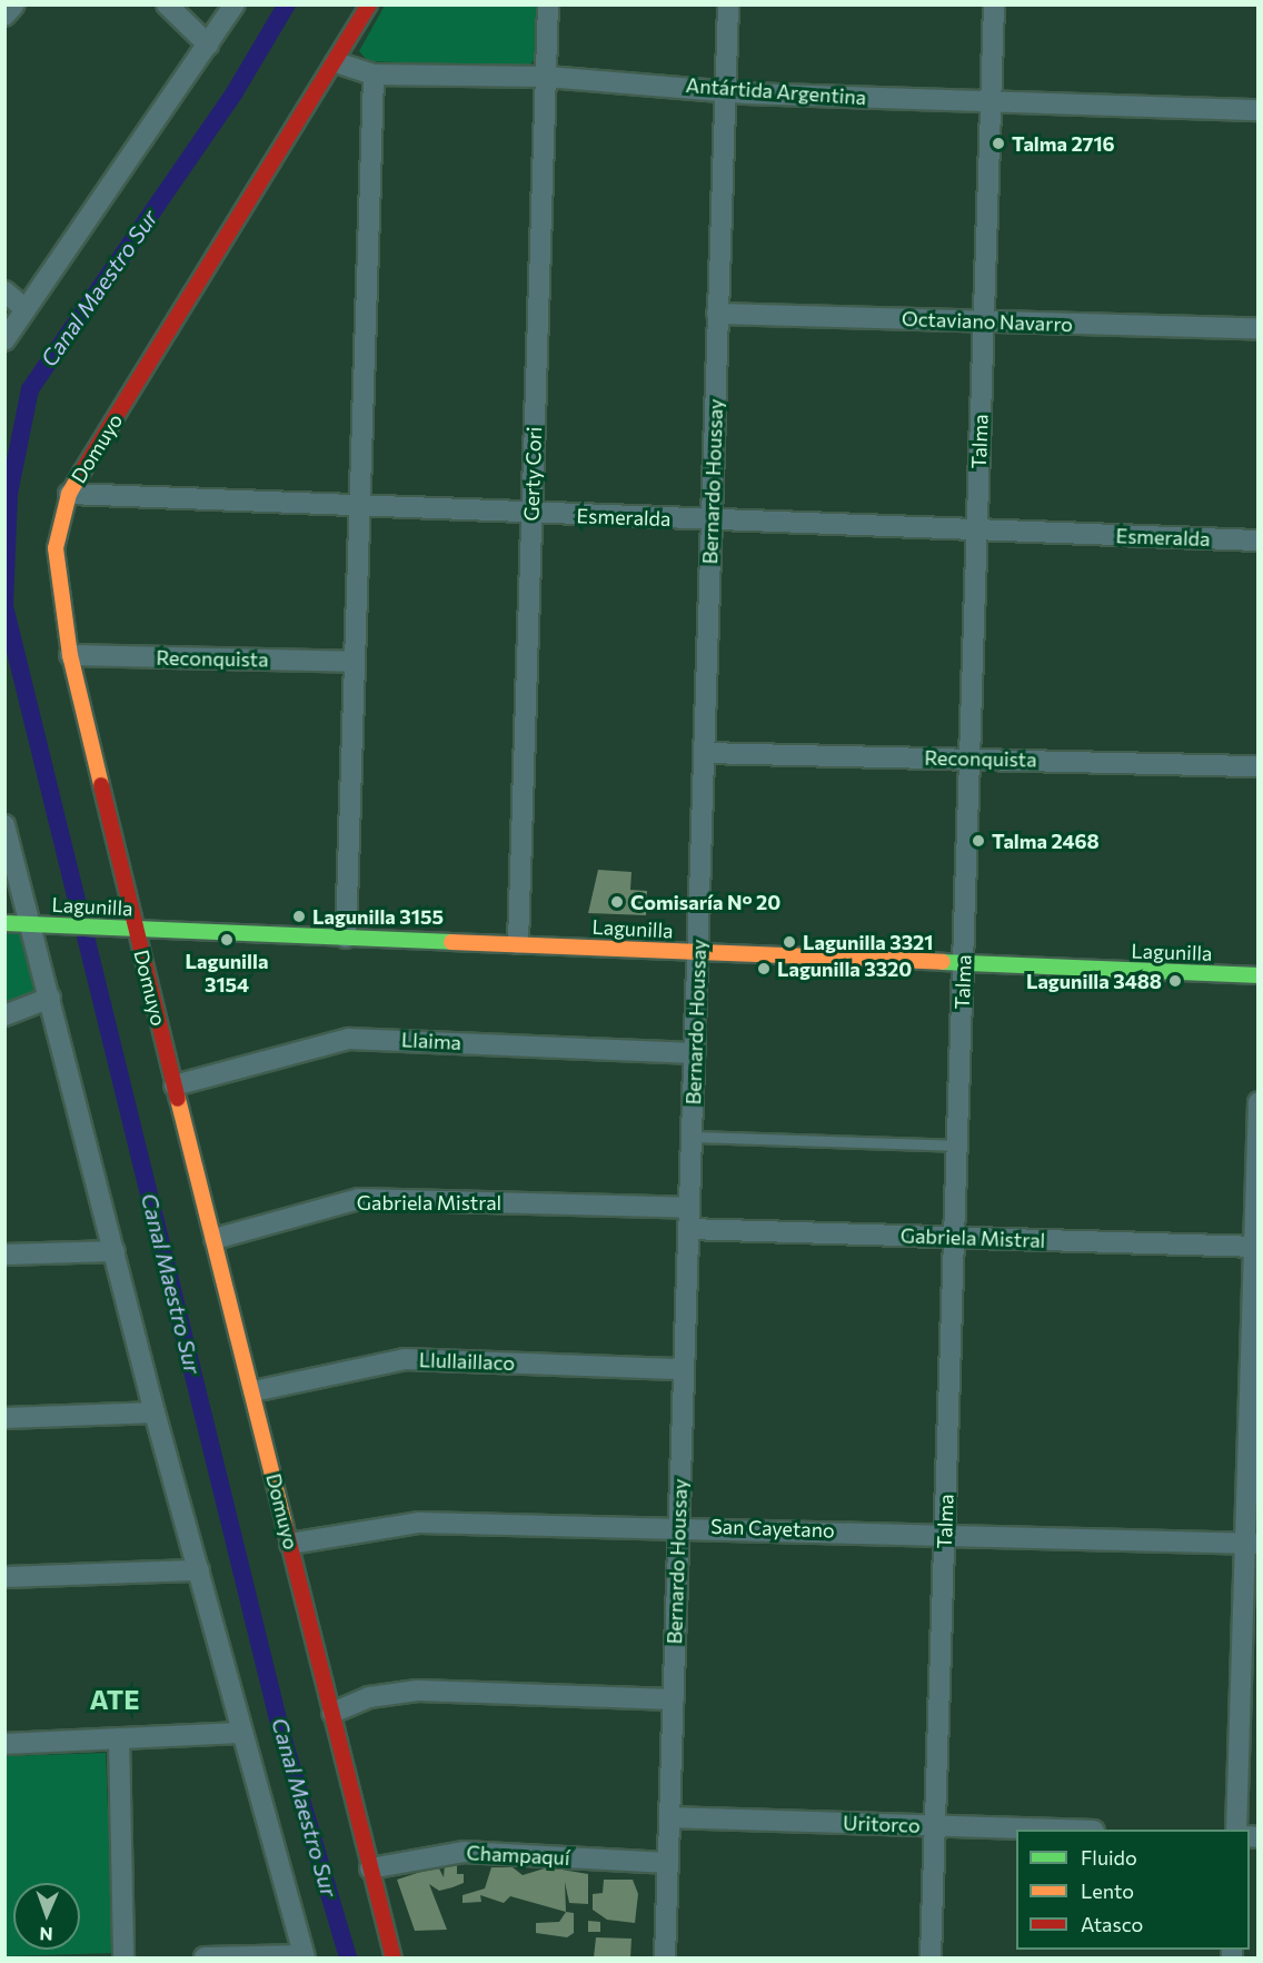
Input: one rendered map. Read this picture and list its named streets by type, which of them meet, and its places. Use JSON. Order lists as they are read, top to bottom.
{
  "streets": {
    "street": [
      "Antártida Argentina",
      "Octaviano Navarro",
      "Talma",
      "Domuyo",
      "Gerty Cori",
      "Bernardo Houssay",
      "Esmeralda",
      "Reconquista",
      "Lagunilla",
      "Llaima",
      "Gabriela Mistral",
      "Llullaillaco",
      "San Cayetano",
      "Uritorco",
      "Champaquí"
    ]
  },
  "crossings": [
    ["Antártida Argentina", "Talma"],
    ["Antártida Argentina", "Domuyo"],
    ["Antártida Argentina", "Gerty Cori"],
    ["Antártida Argentina", "Bernardo Houssay"],
    ["Octaviano Navarro", "Talma"],
    ["Octaviano Navarro", "Bernardo Houssay"],
    ["Talma", "Esmeralda"],
    ["Talma", "Reconquista"],
    ["Talma", "Lagunilla"],
    ["Talma", "Gabriela Mistral"],
    ["Talma", "San Cayetano"],
    ["Talma", "Uritorco"],
    ["Domuyo", "Esmeralda"],
    ["Domuyo", "Reconquista"],
    ["Domuyo", "Lagunilla"],
    ["Domuyo", "Llaima"],
    ["Domuyo", "Gabriela Mistral"],
    ["Domuyo", "Llullaillaco"],
    ["Domuyo", "San Cayetano"],
    ["Domuyo", "Champaquí"],
    ["Gerty Cori", "Esmeralda"],
    ["Gerty Cori", "Lagunilla"],
    ["Bernardo Houssay", "Esmeralda"],
    ["Bernardo Houssay", "Reconquista"],
    ["Bernardo Houssay", "Lagunilla"],
    ["Bernardo Houssay", "Llaima"],
    ["Bernardo Houssay", "Gabriela Mistral"],
    ["Bernardo Houssay", "Llullaillaco"],
    ["Bernardo Houssay", "San Cayetano"],
    ["Bernardo Houssay", "Uritorco"],
    ["Bernardo Houssay", "Champaquí"]
  ],
  "districts": ["ATE"],
  "water": ["Canal Maestro Sur"],
  "places": [
    "Talma 2716",
    "Talma 2468",
    "Comisaría N° 20",
    "Lagunilla 3155",
    "Lagunilla 3154",
    "Lagunilla 3321",
    "Lagunilla 3320",
    "Lagunilla 3488"
  ],
  "legend": ["Fluido", "Lento", "Atasco"],
  "north": "bottom"
}
